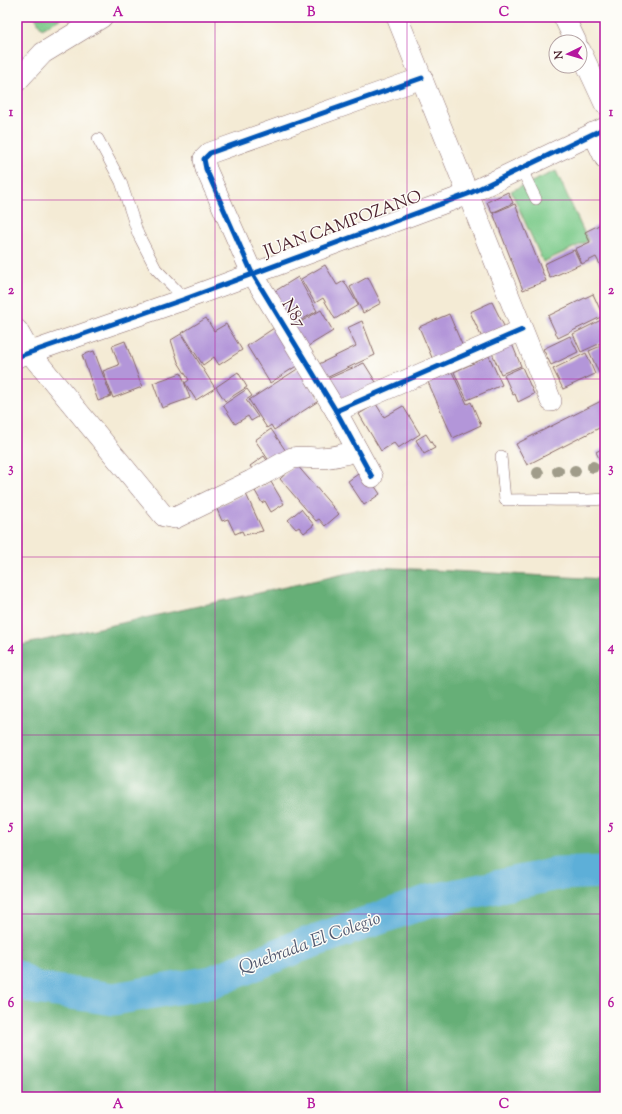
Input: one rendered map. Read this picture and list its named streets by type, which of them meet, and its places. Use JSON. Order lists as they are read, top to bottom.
{
  "streets": {
    "street": ["JUAN CAMPOZANO", "N87"]
  },
  "crossings": [
    ["JUAN CAMPOZANO", "N87"]
  ],
  "water": ["Quebrada El Colegio"],
  "north": "left",
  "grid": {
    "columns": ["A", "B", "C"],
    "rows": [
      "1",
      "2",
      "3",
      "4",
      "5",
      "6"
    ]
  }
}
